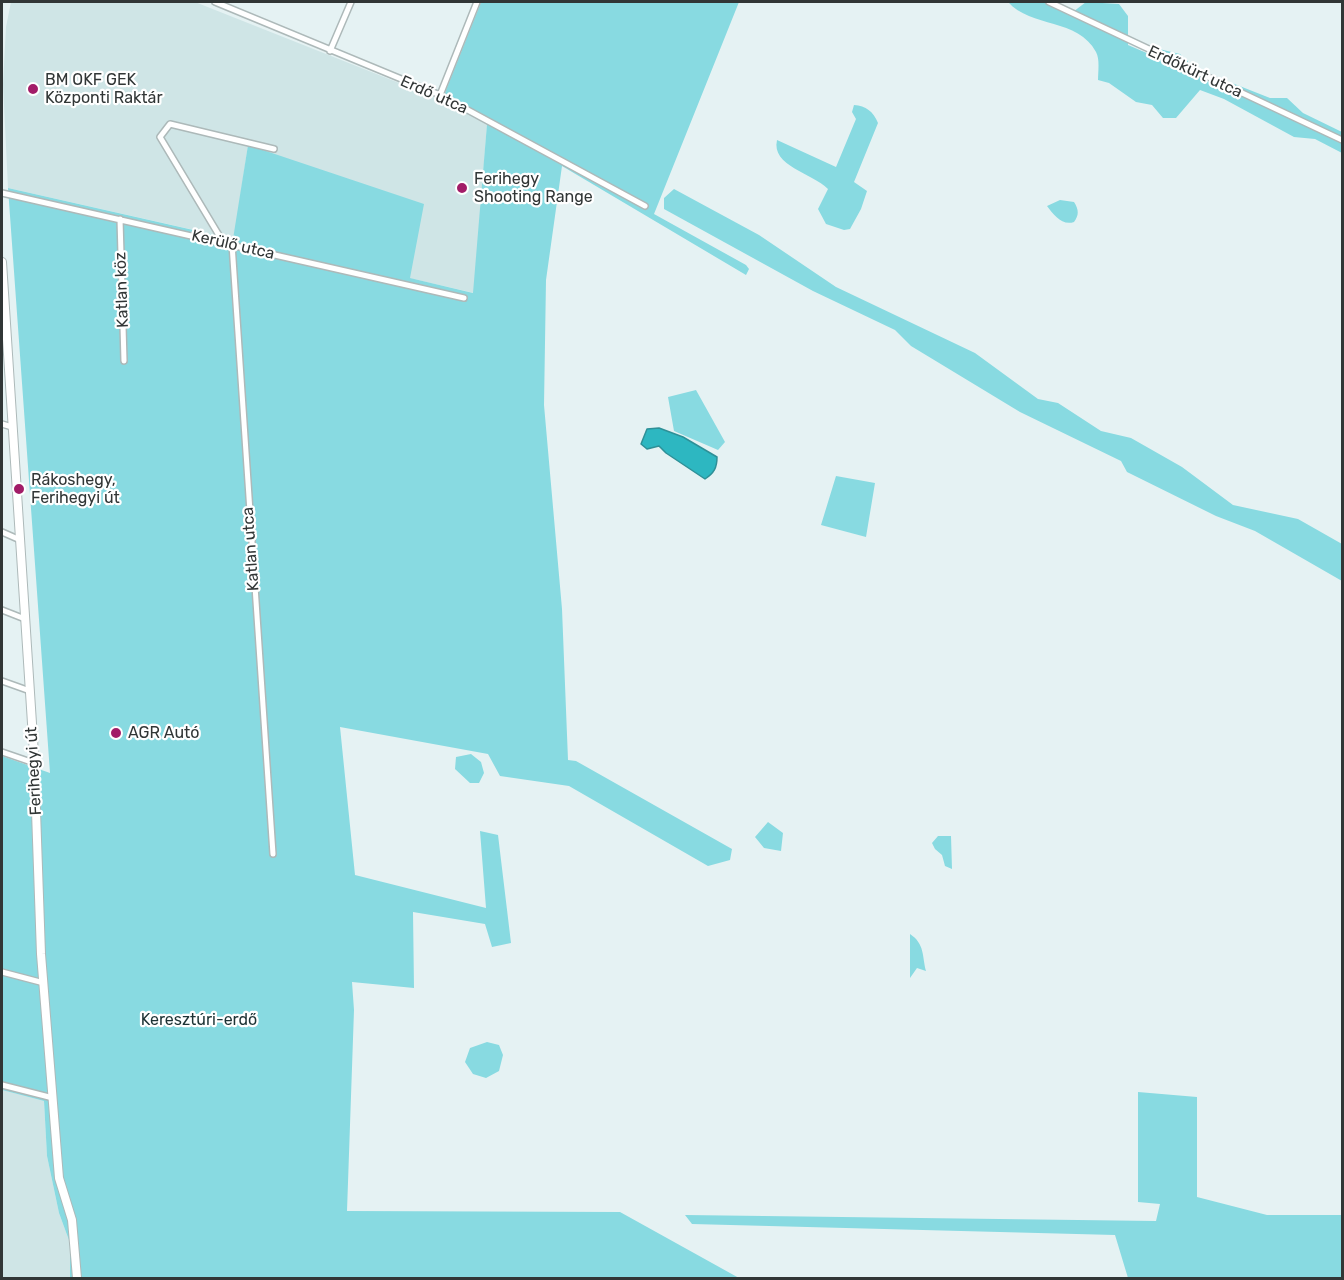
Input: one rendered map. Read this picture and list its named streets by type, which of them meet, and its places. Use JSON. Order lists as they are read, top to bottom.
{
  "streets": {
    "main road": ["Ferihegyi út"],
    "street": [
      "Erdőkürt utca",
      "Erdő utca",
      "Kerülő utca",
      "Katlan köz",
      "Katlan utca"
    ]
  },
  "crossings": [
    ["Kerülő utca", "Katlan köz"],
    ["Kerülő utca", "Katlan utca"]
  ],
  "parks": ["Keresztúri-erdő"],
  "places": [
    "BM OKF GEK Központi Raktár",
    "Ferihegy Shooting Range",
    "Rákoshegy, Ferihegyi út",
    "AGR Autó"
  ]
}
